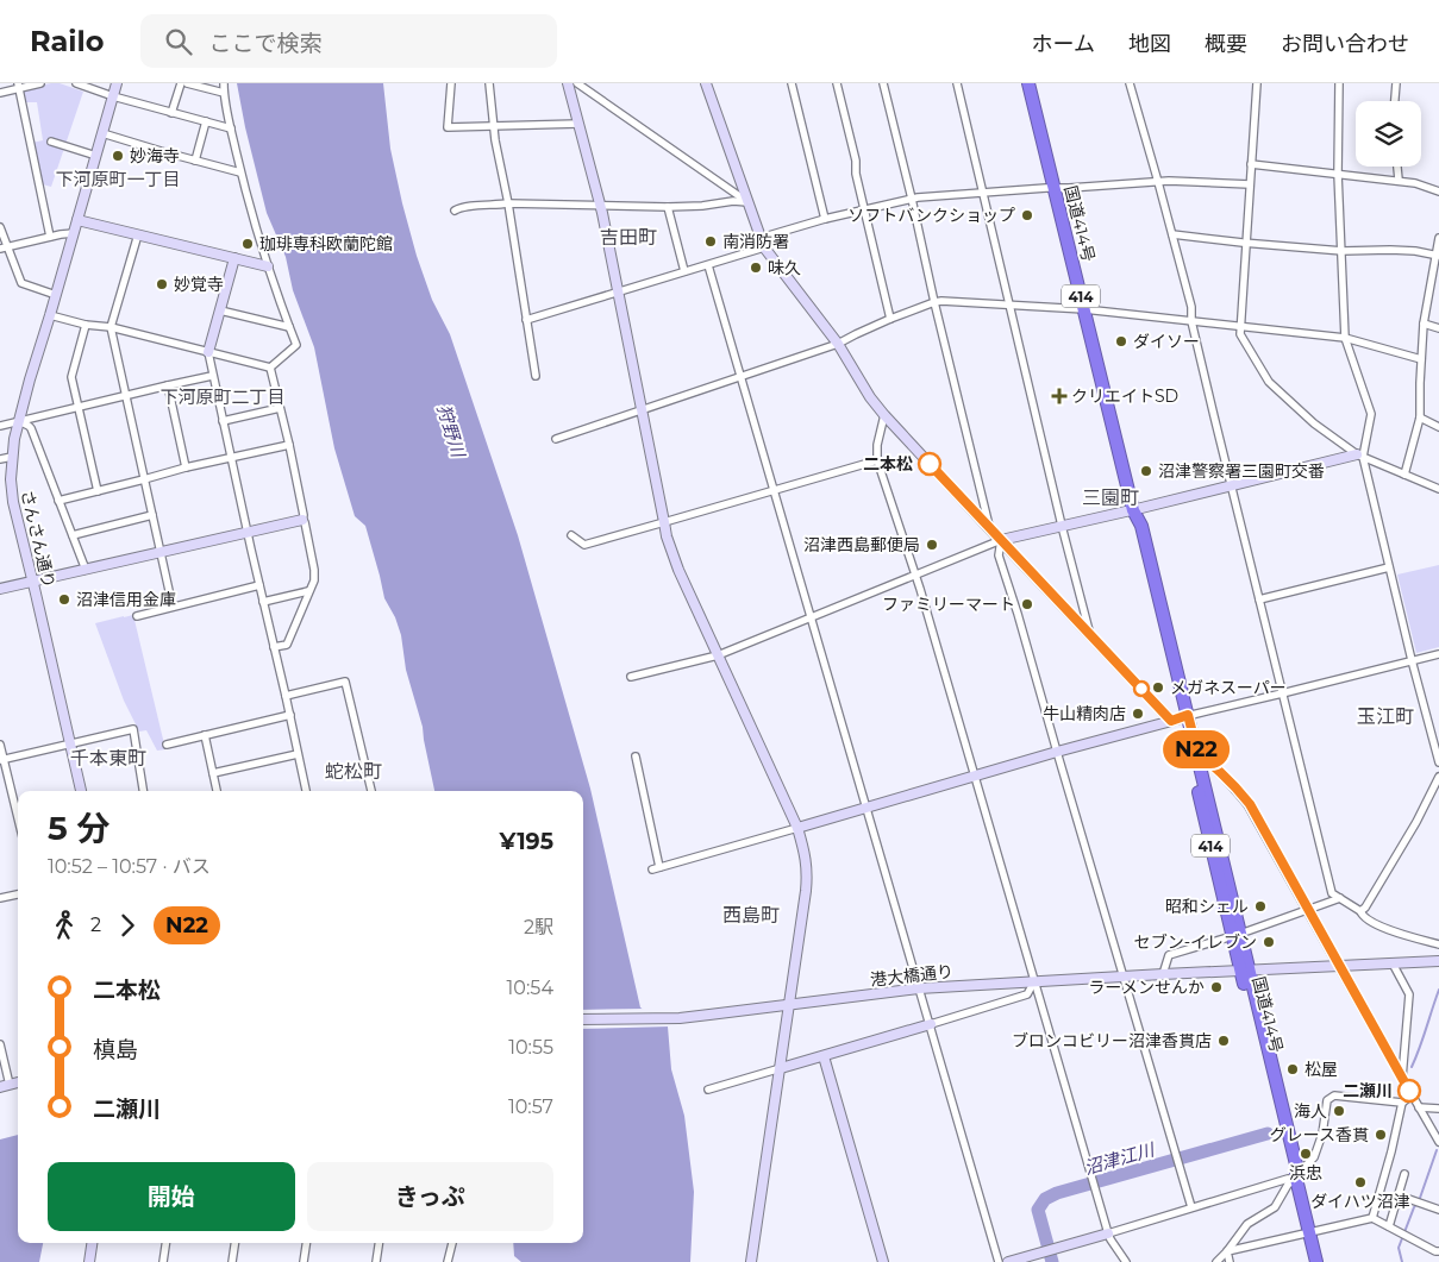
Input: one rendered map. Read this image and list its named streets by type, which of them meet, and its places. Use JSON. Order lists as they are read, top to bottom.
{
  "streets": {
    "highway": ["国道414号", "414"],
    "street": ["さんさん通り", "港大橋通り"]
  },
  "crossings": [
    ["国道414号", "港大橋通り"]
  ],
  "districts": [
    "下河原町一丁目",
    "吉田町",
    "下河原町二丁目",
    "三園町",
    "玉江町",
    "千本東町",
    "蛇松町",
    "西島町"
  ],
  "water": ["狩野川", "沼津江川"],
  "places": {
    "other": [
      "妙海寺",
      "ソフトバンクショップ",
      "南消防署",
      "珈琲専科欧蘭陀館",
      "味久",
      "妙覚寺",
      "ダイソー",
      "二本松",
      "沼津警察署三園町交番",
      "沼津西島郵便局",
      "沼津信用金庫",
      "ファミリーマート",
      "メガネスーパー",
      "牛山精肉店",
      "昭和シェル",
      "セブン-イレブン",
      "ラーメンせんか",
      "ブロンコビリー沼津香貫店",
      "松屋",
      "二瀬川",
      "海人",
      "グレース香貫",
      "浜忠",
      "ダイハツ沼津"
    ],
    "health": ["クリエイトSD"]
  },
  "lines": ["bus line N22"],
  "page": {
    "header": "Railo",
    "search": "ここで検索",
    "nav": [
      "ホーム",
      "地図",
      "概要",
      "お問い合わせ"
    ],
    "on_map": "N22",
    "heading": ["5 分", "10:52 – 10:57 · バス", "¥195"],
    "legs": ["2", "N22", "2駅"],
    "list": [
      {
        "name": "二本松",
        "value": "10:54"
      },
      {
        "name": "槙島",
        "value": "10:55"
      },
      {
        "name": "二瀬川",
        "value": "10:57"
      }
    ],
    "buttons": ["開始", "きっぷ"]
  }
}
